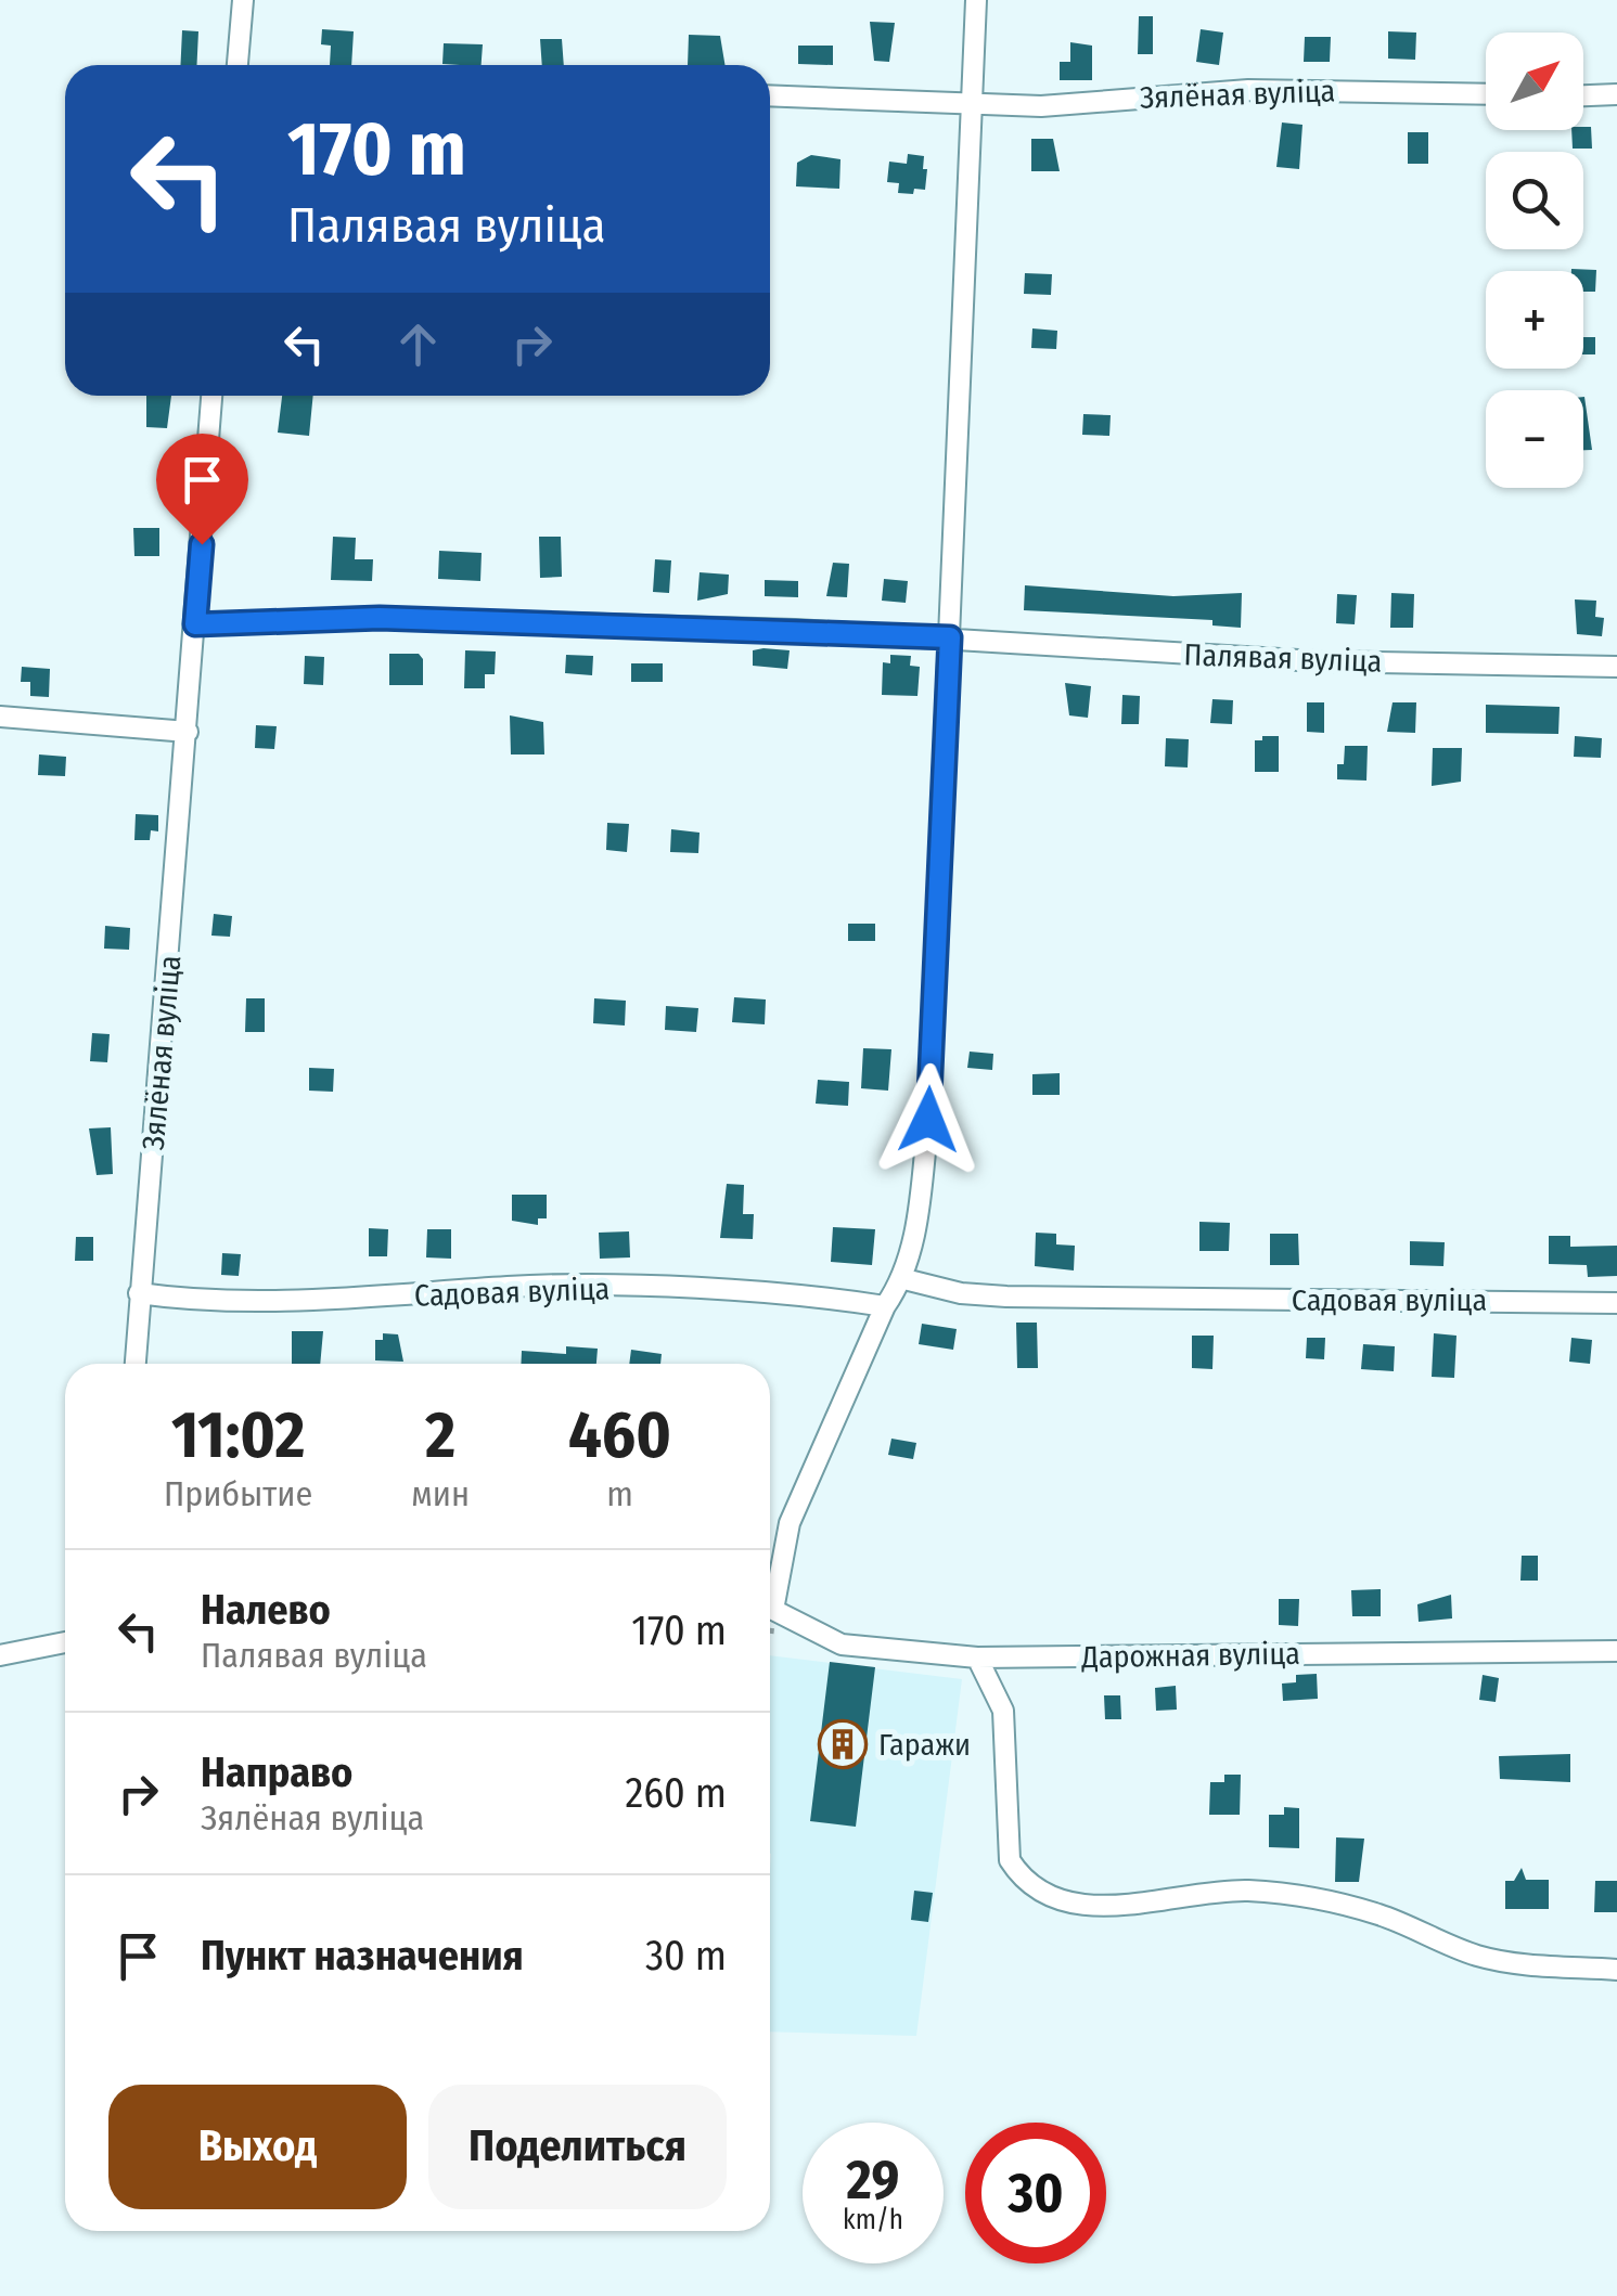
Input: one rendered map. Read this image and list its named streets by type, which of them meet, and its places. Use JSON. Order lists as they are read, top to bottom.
{
  "streets": {
    "street": [
      "Зялёная вуліца",
      "Палявая вуліца",
      "Садовая вуліца",
      "Дарожная вуліца"
    ]
  },
  "crossings": [
    ["Зялёная вуліца", "Палявая вуліца"],
    ["Зялёная вуліца", "Садовая вуліца"],
    ["Садовая вуліца", "Дарожная вуліца"]
  ],
  "places": {
    "building": ["Гаражи"]
  },
  "north": "top right",
  "page": {
    "map_buttons": ["+", "−"],
    "turn": ["170 m", "Палявая вуліца"],
    "eta": [
      "11:02",
      "Прибытие",
      "2",
      "мин",
      "460",
      "m"
    ],
    "list": [
      {
        "name": "Налево",
        "note": "Палявая вуліца",
        "value": "170 m"
      },
      {
        "name": "Направо",
        "note": "Зялёная вуліца",
        "value": "260 m"
      },
      {
        "name": "Пункт назначения",
        "value": "30 m"
      }
    ],
    "buttons": ["Выход", "Поделиться"],
    "speed": "29 km/h",
    "limit": "30"
  }
}
